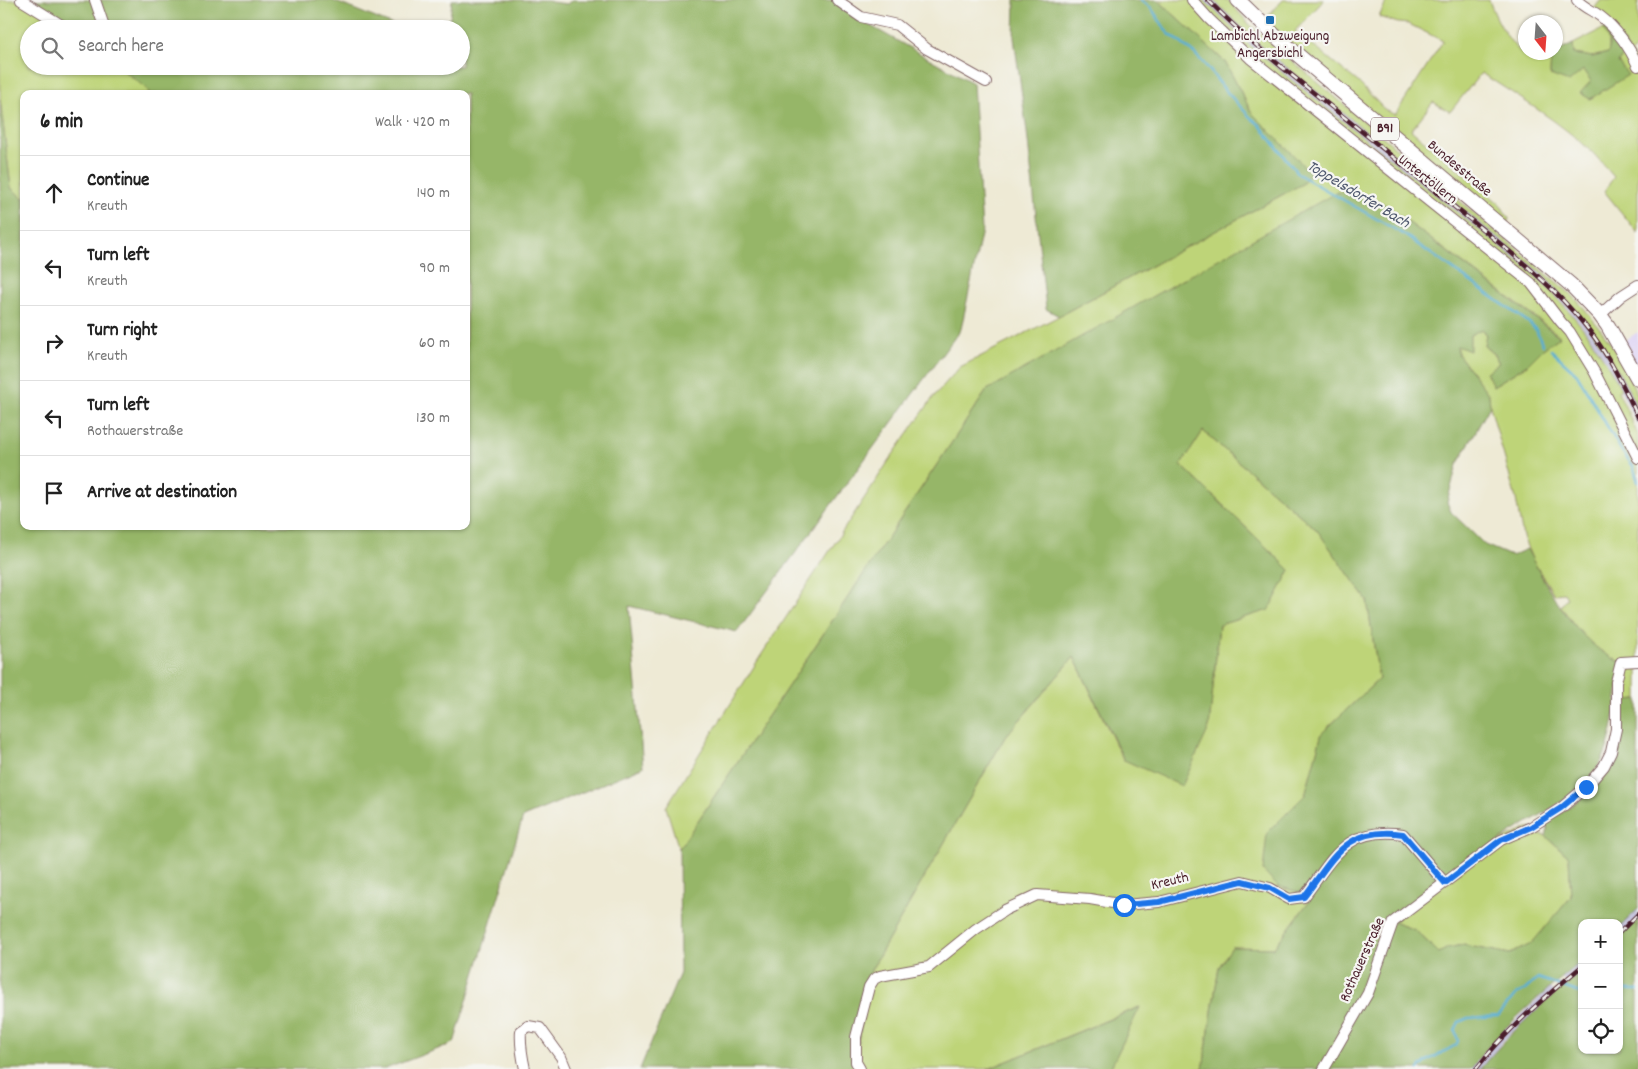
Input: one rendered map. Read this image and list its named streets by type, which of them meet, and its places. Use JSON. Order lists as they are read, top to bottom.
{
  "streets": {
    "main road": ["B91", "Bundesstraße"],
    "street": ["Untertöllern", "Kreuth", "Rothauerstraße"]
  },
  "crossings": [
    ["Kreuth", "Rothauerstraße"]
  ],
  "water": ["Toppelsdorfer Bach"],
  "places": {
    "transit": ["Lambichl Abzweigung Angersbichl"]
  },
  "north": "bottom",
  "page": {
    "search": "Search here",
    "heading": ["6 min", "Walk · 420 m"],
    "list": [
      ["Continue", "Kreuth", "140 m"],
      ["Turn left", "Kreuth", "90 m"],
      ["Turn right", "Kreuth", "60 m"],
      ["Turn left", "Rothauerstraße", "130 m"],
      "Arrive at destination"
    ],
    "map_buttons": ["+", "−"]
  }
}
